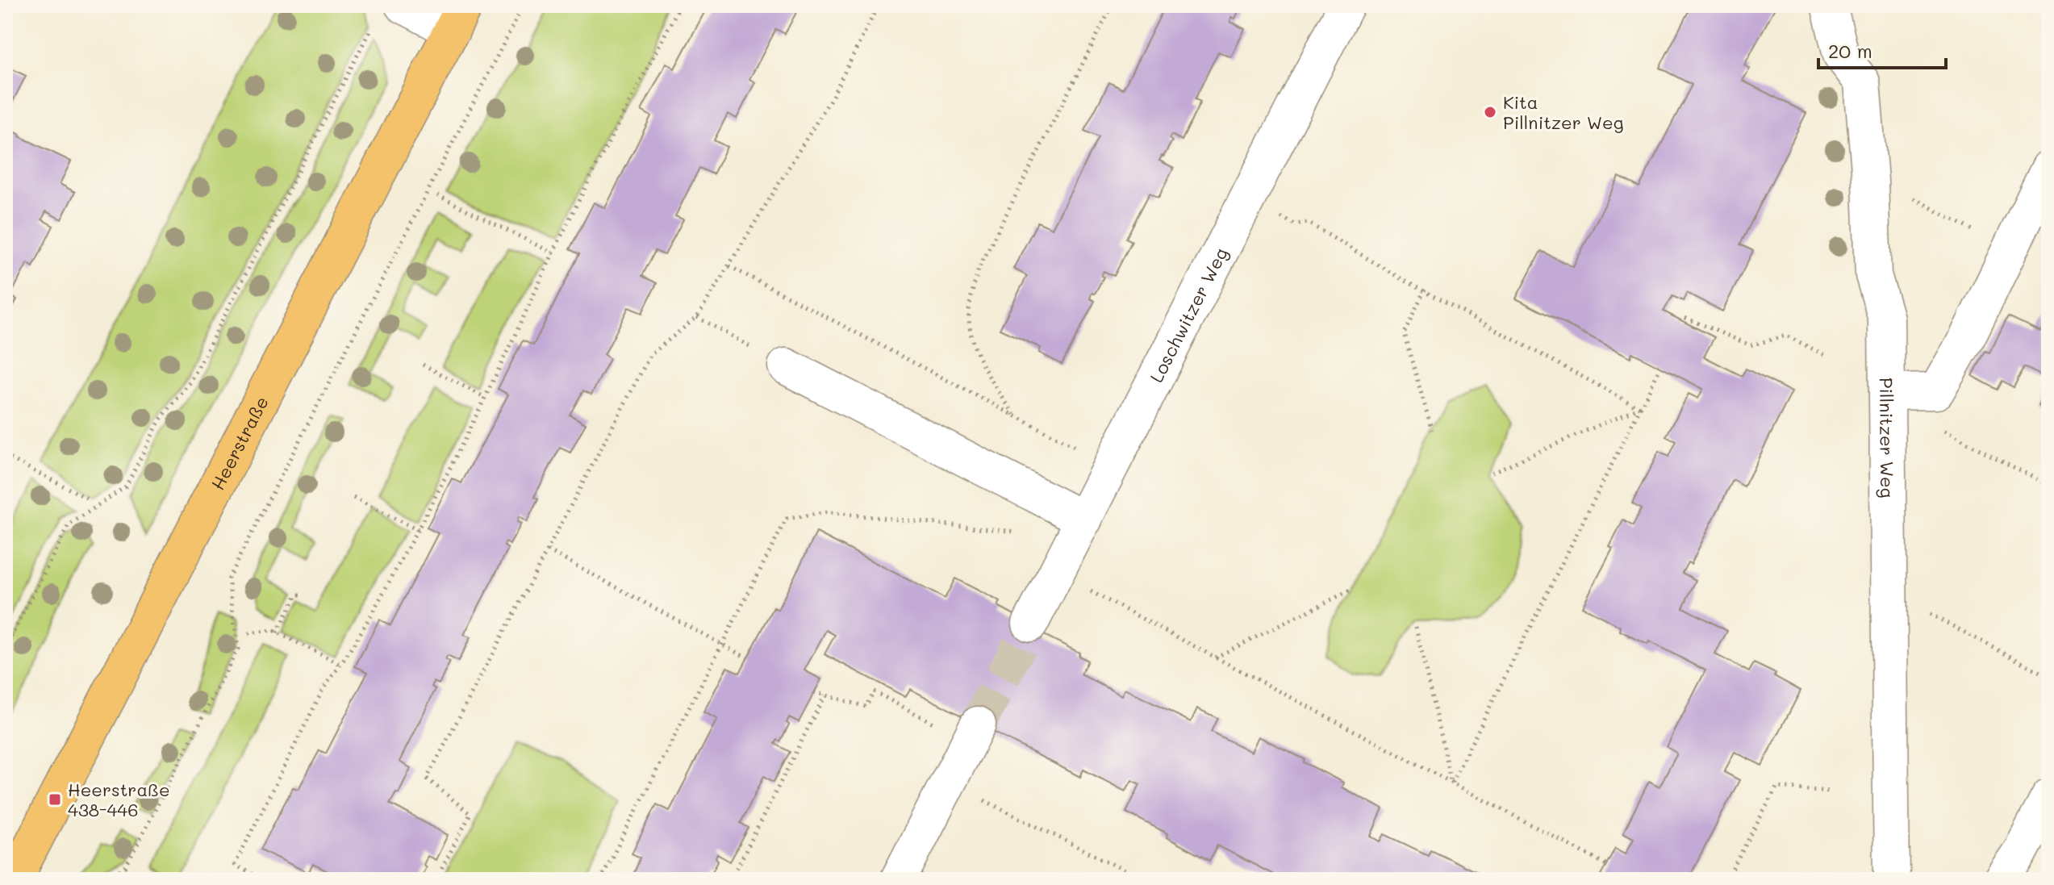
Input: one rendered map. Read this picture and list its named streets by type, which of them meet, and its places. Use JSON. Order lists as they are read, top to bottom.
{
  "streets": {
    "main road": ["Heerstraße"],
    "street": ["Loschwitzer Weg", "Pillnitzer Weg"]
  },
  "places": {
    "other": ["Kita Pillnitzer Weg"],
    "transit": ["Heerstraße 438-446"]
  },
  "scale_bar": "20 m"
}
